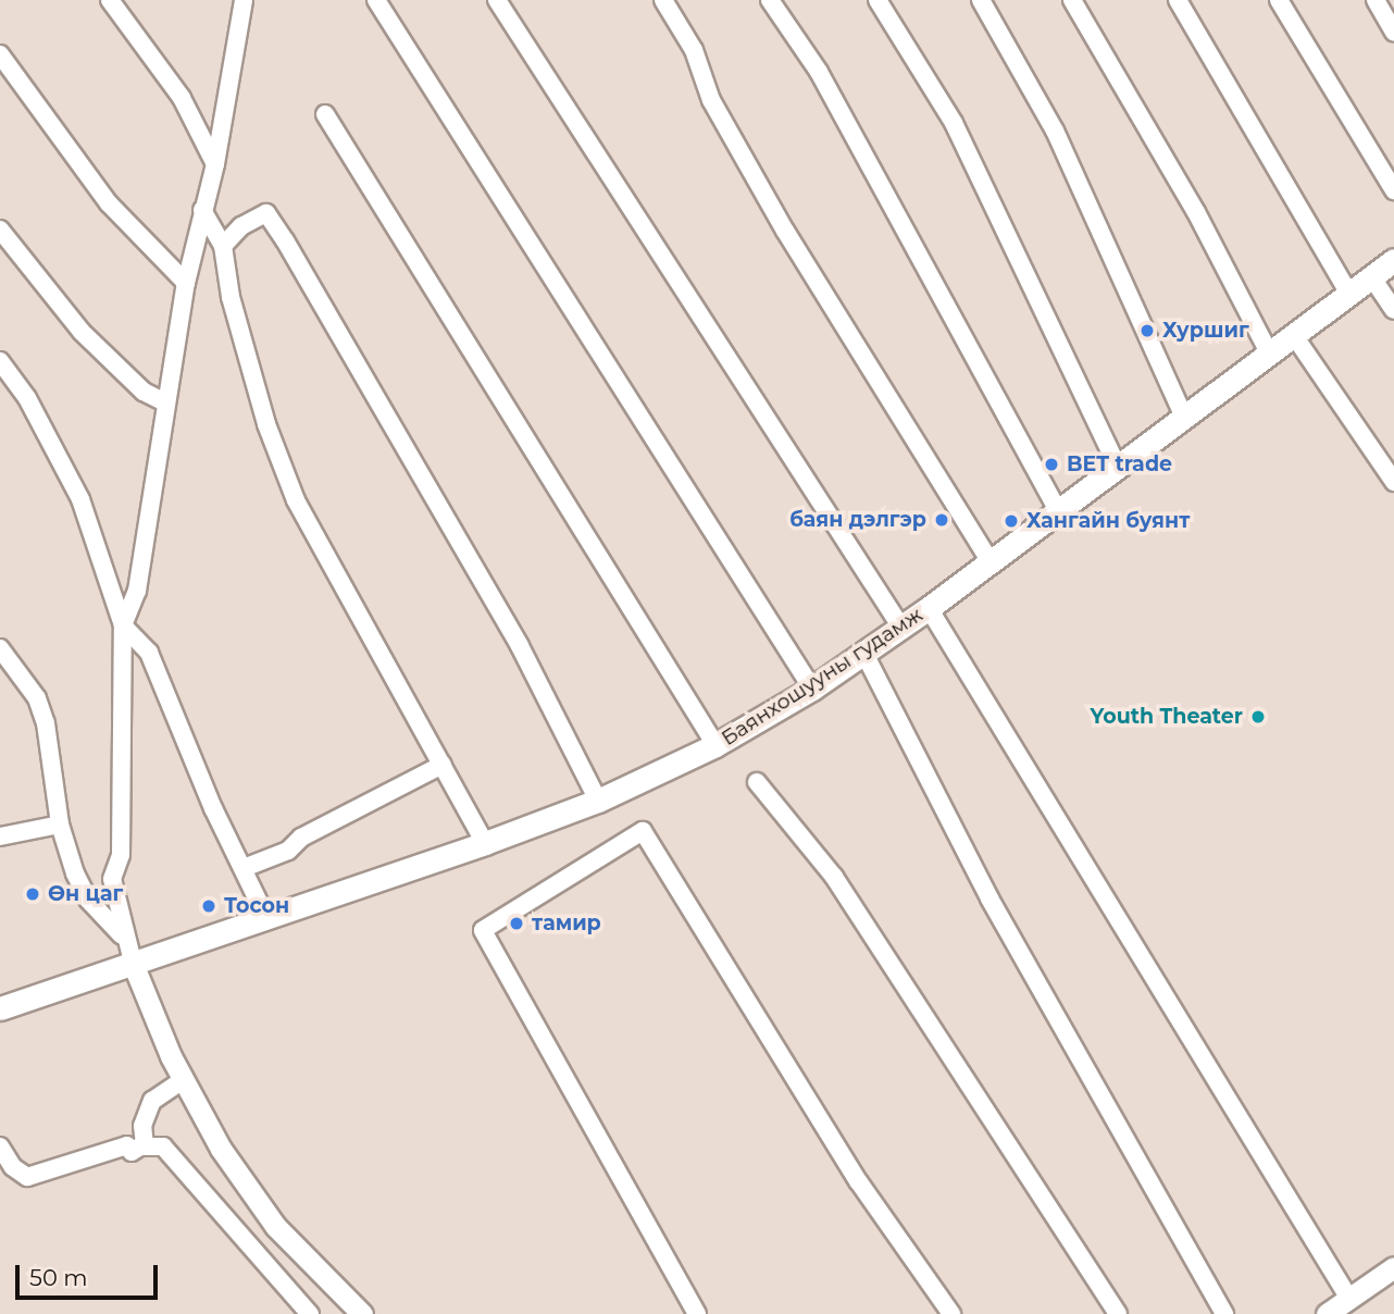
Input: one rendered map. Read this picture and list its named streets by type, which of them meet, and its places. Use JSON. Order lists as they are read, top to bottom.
{
  "streets": {
    "main road": ["Баянхошууны гудамж"]
  },
  "places": [
    "Хуршиг",
    "BET trade",
    "баян дэлгэр",
    "Хангайн буянт",
    "Youth Theater",
    "Өн цаг",
    "Тосон",
    "тамир"
  ],
  "scale_bar": "50 m"
}
